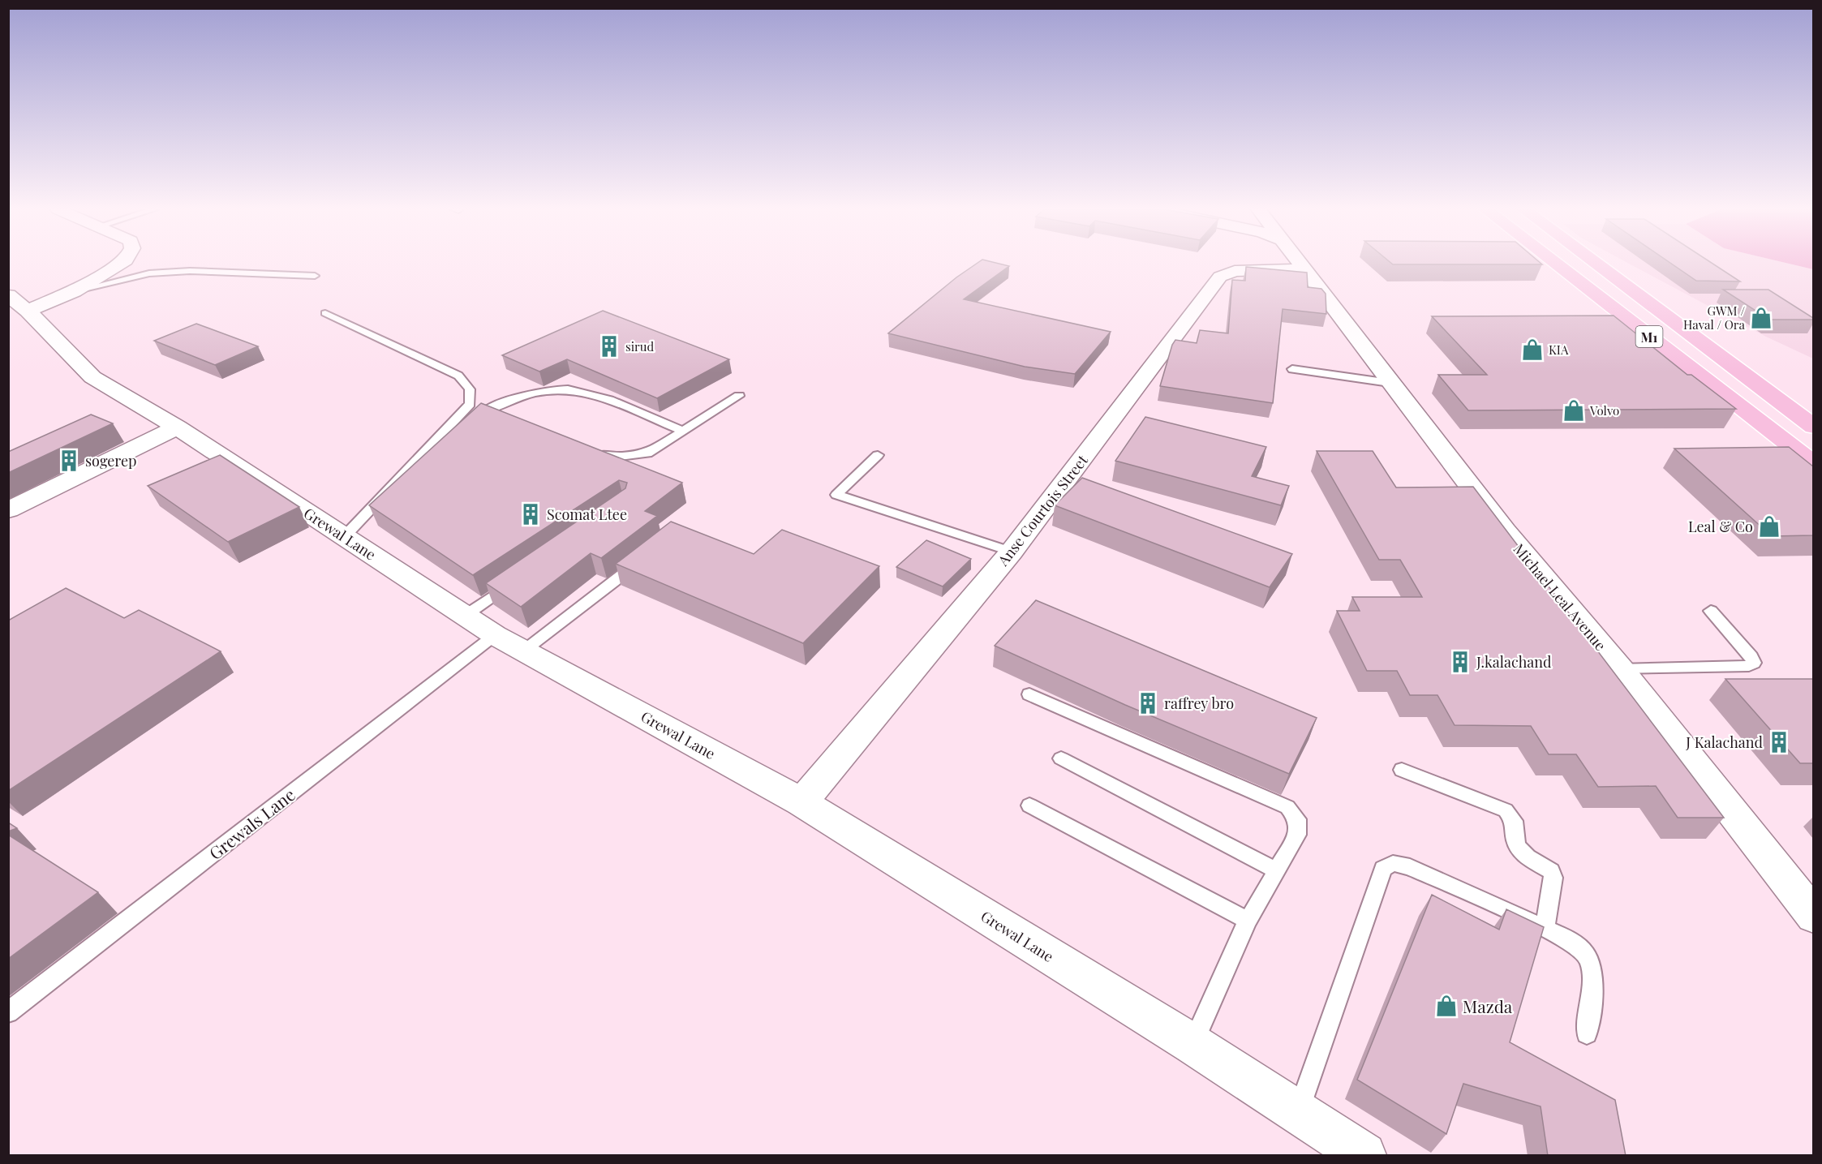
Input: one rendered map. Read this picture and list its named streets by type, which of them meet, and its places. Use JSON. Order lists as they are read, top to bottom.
{
  "streets": {
    "highway": ["M1"],
    "street": ["Anse Courtois Street", "Grewal Lane", "Michael Leal Avenue"],
    "lane": ["Grewals Lane"]
  },
  "crossings": [
    ["Anse Courtois Street", "Grewal Lane"],
    ["Anse Courtois Street", "Michael Leal Avenue"],
    ["Grewal Lane", "Grewals Lane"]
  ],
  "places": {
    "shop": [
      "GWM / Haval / Ora",
      "KIA",
      "Volvo",
      "Leal & Co",
      "Mazda"
    ],
    "building": [
      "sirud",
      "sogerep",
      "Scomat Ltee",
      "J.kalachand",
      "raffrey bro",
      "J Kalachand"
    ]
  }
}
